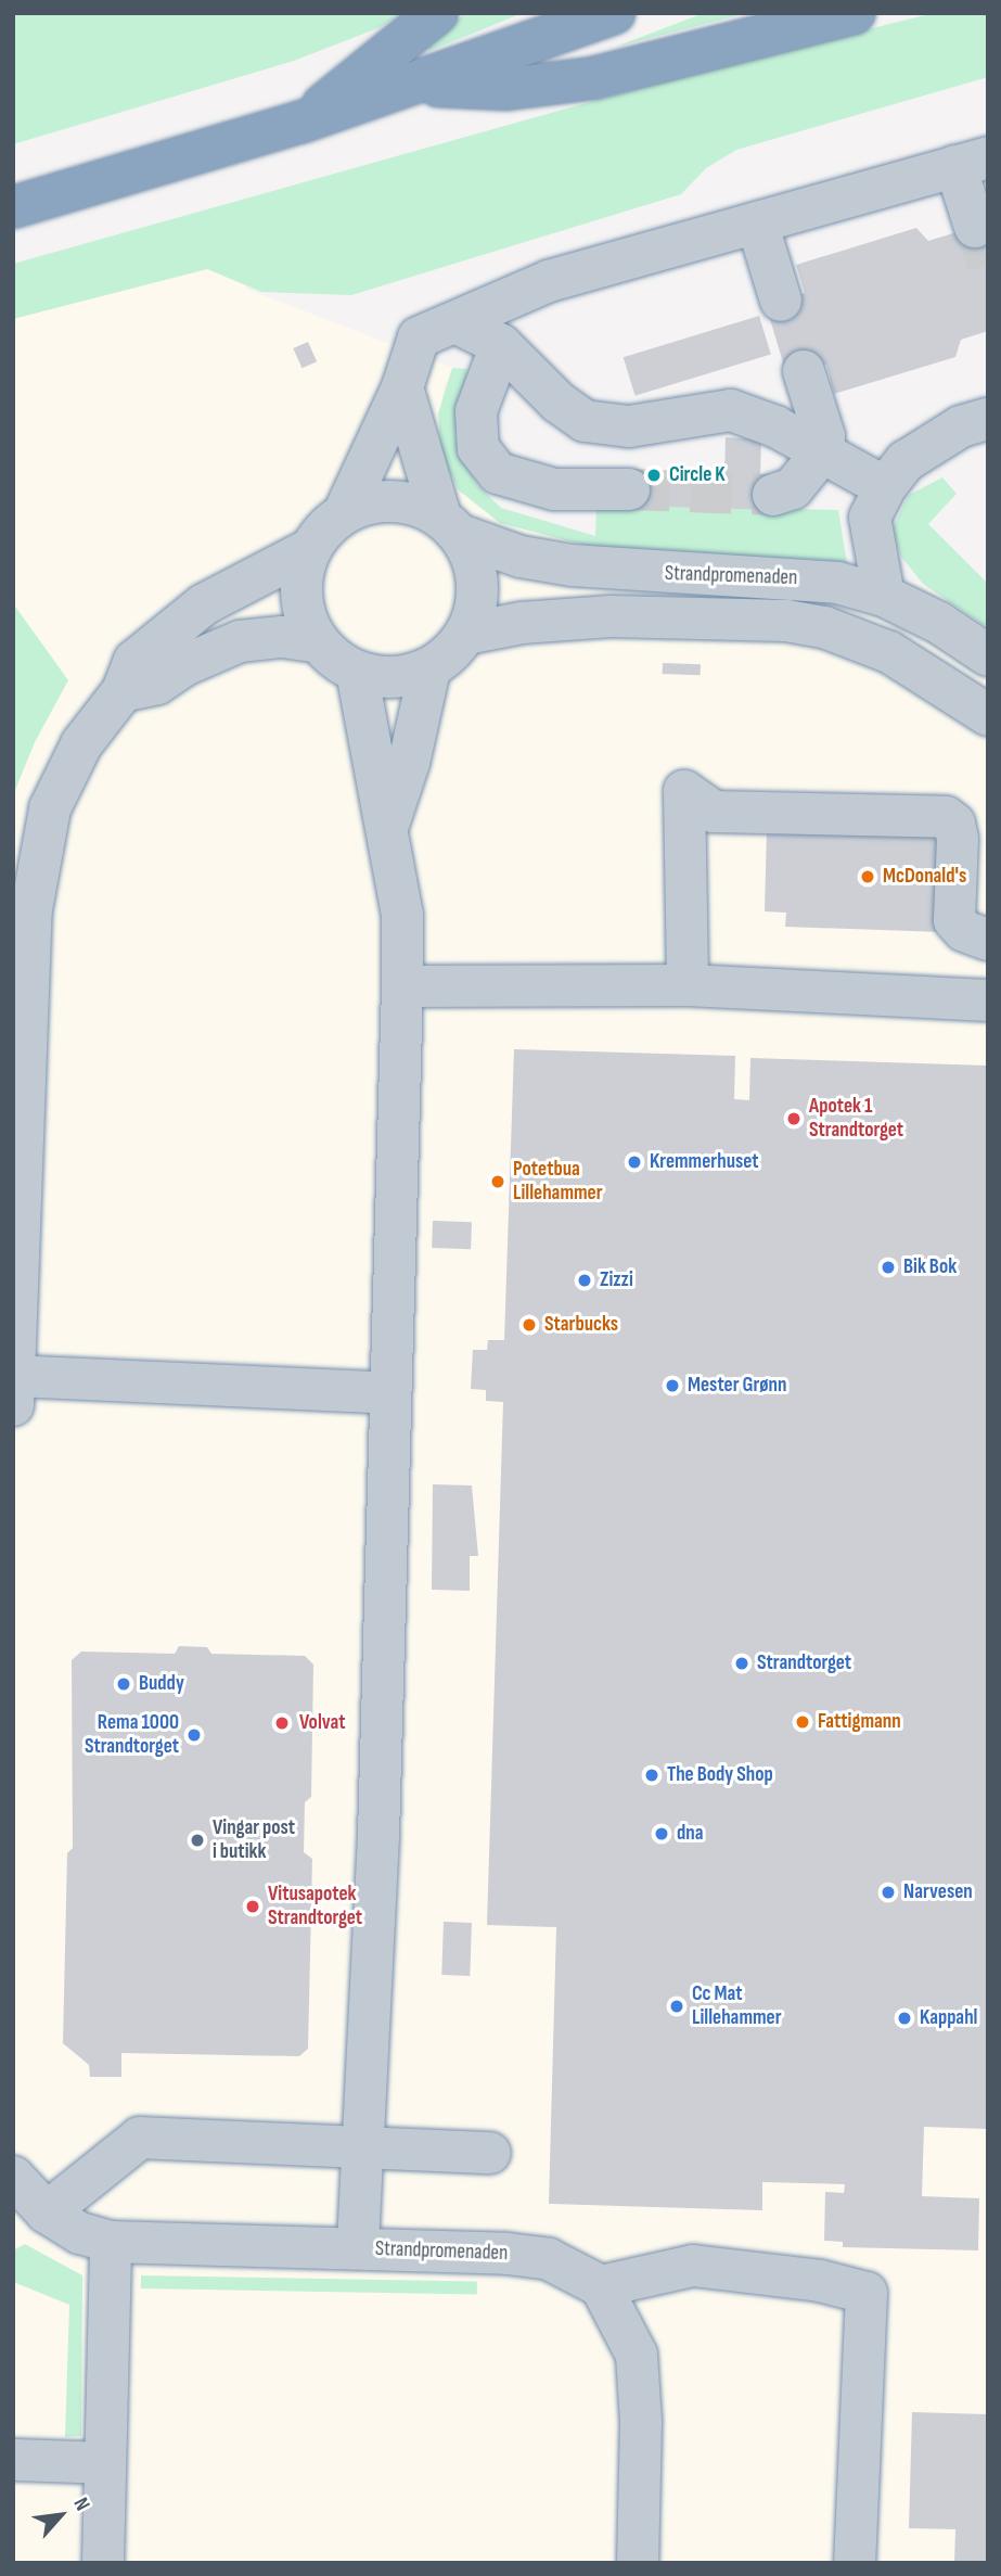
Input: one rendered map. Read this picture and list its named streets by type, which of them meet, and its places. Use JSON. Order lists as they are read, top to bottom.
{
  "streets": {
    "street": ["Strandpromenaden"]
  },
  "places": [
    "Circle K",
    "McDonald's",
    "Apotek 1 Strandtorget",
    "Kremmerhuset",
    "Potetbua Lillehammer",
    "Bik Bok",
    "Zizzi",
    "Starbucks",
    "Mester Grønn",
    "Strandtorget",
    "Buddy",
    "Fattigmann",
    "Volvat",
    "Rema 1000 Strandtorget",
    "The Body Shop",
    "dna",
    "Vingar post i butikk",
    "Narvesen",
    "Vitusapotek Strandtorget",
    "Cc Mat Lillehammer",
    "Kappahl"
  ],
  "north": "top right"
}
